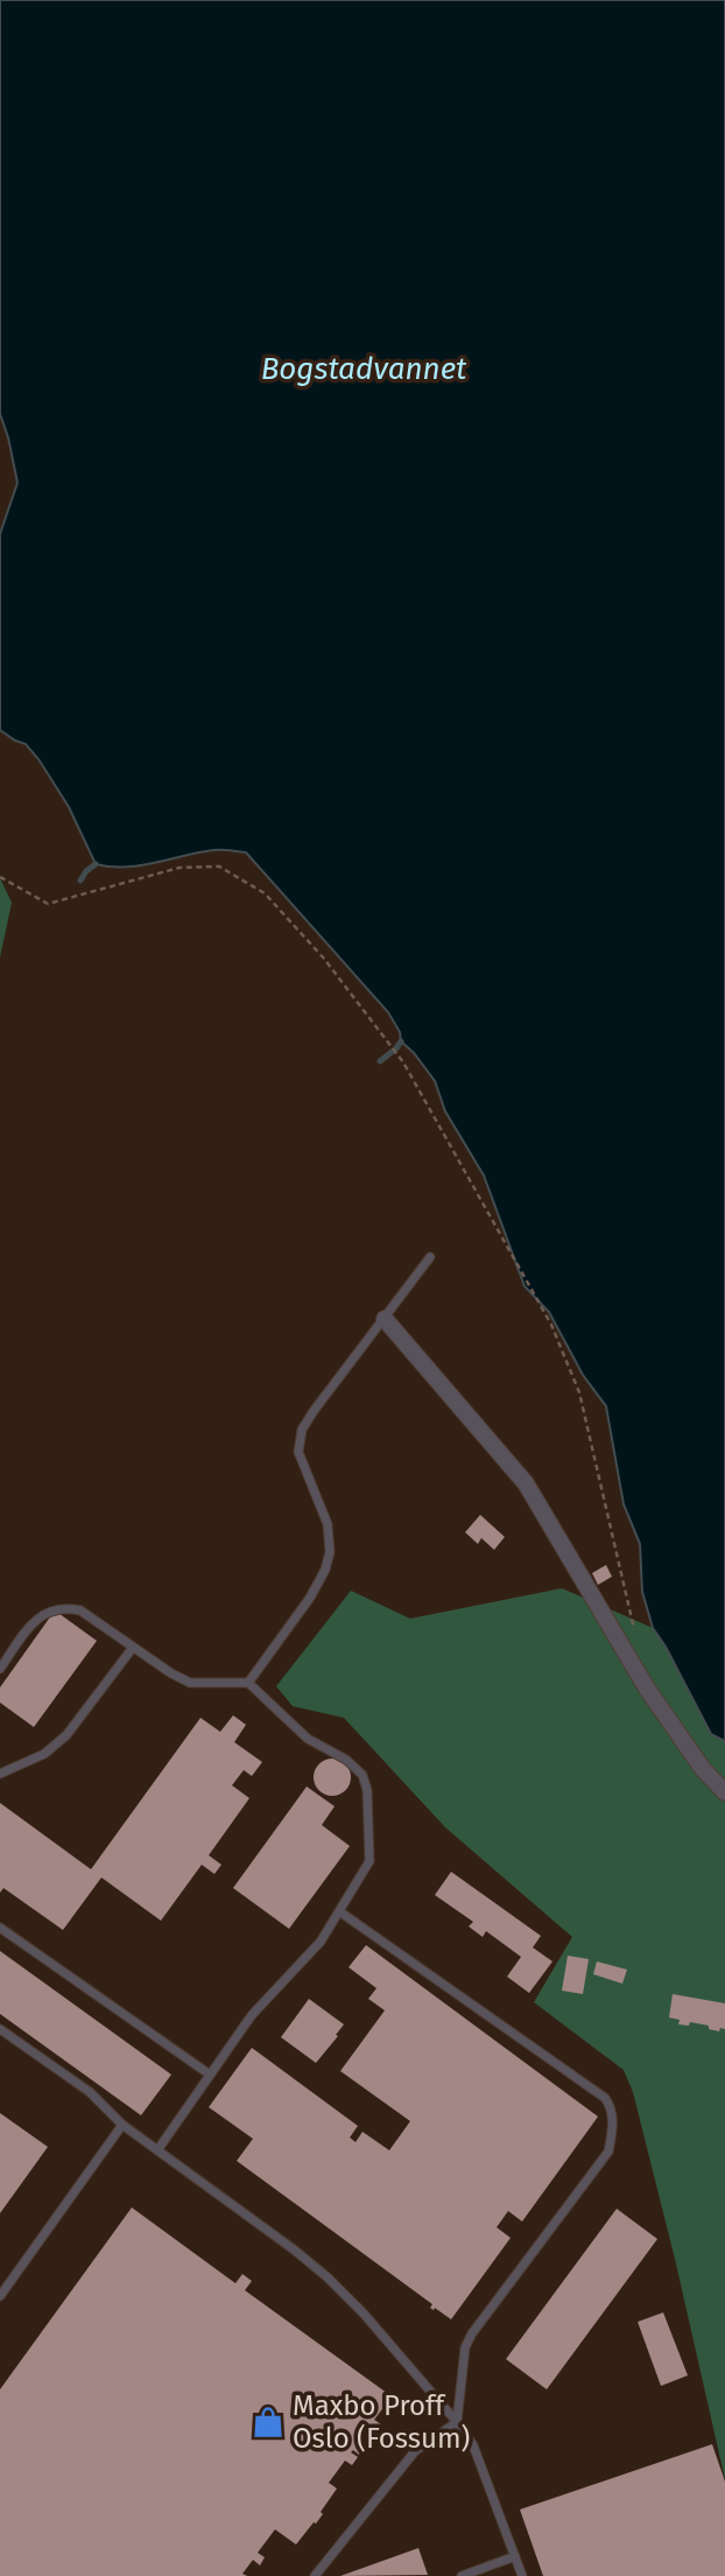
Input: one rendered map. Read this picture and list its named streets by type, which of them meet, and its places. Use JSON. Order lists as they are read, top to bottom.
{
  "water": ["Bogstadvannet"],
  "places": {
    "shop": ["Maxbo Proff Oslo (Fossum)"]
  }
}
